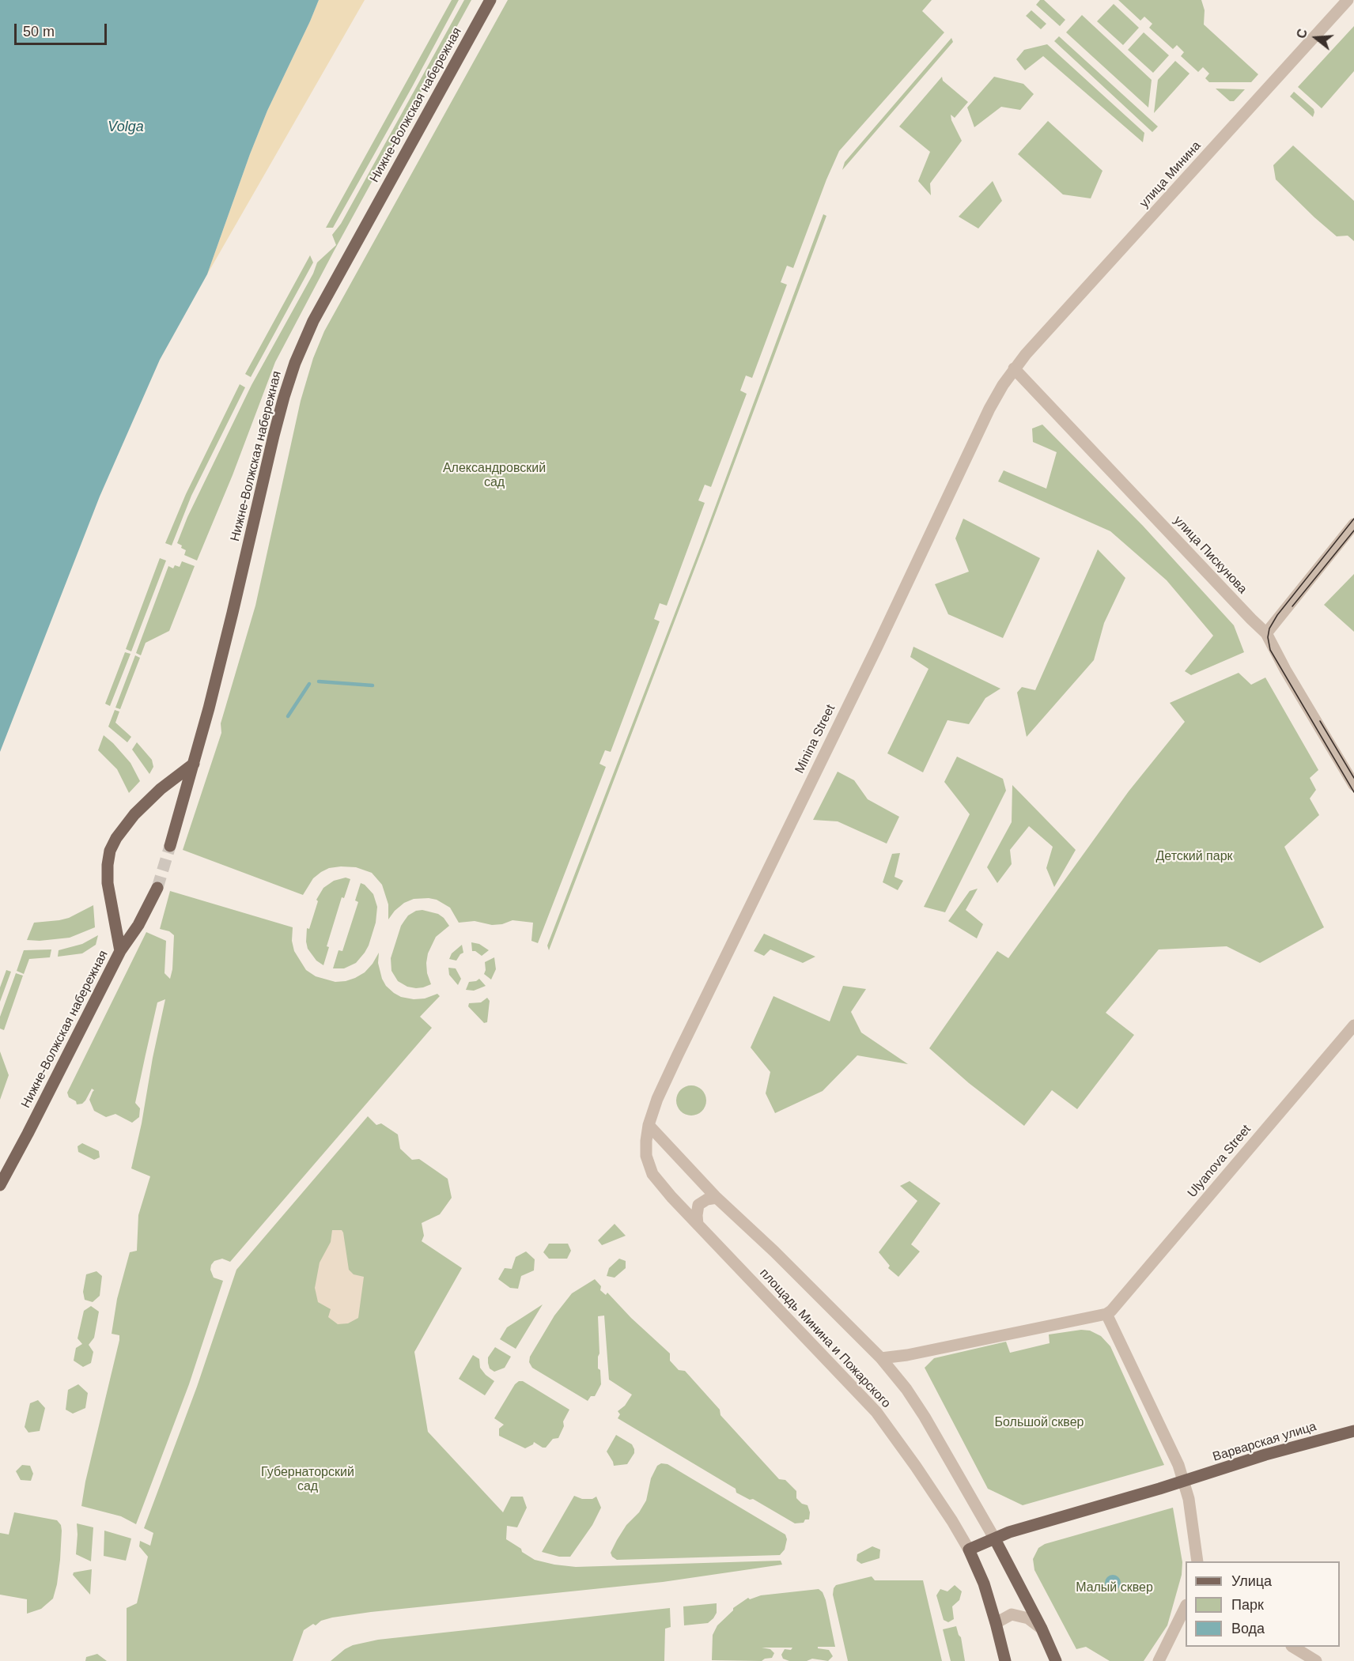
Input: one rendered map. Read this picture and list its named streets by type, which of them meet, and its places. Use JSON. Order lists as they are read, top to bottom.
{
  "streets": {
    "main road": ["Нижне-Волжская набережная", "площадь Минина и Пожарского", "Варварская улица"],
    "street": [
      "улица Минина",
      "улица Пискунова",
      "Minina Street",
      "Ulyanova Street"
    ]
  },
  "crossings": [
    ["улица Минина", "улица Пискунова"],
    ["улица Минина", "Minina Street"],
    ["улица Пискунова", "Minina Street"],
    ["Minina Street", "площадь Минина и Пожарского"]
  ],
  "water": ["Volga"],
  "parks": [
    "Александровский сад",
    "Детский парк",
    "Большой сквер",
    "Губернаторский сад",
    "Малый сквер"
  ],
  "legend": ["Улица", "Парк", "Вода"],
  "scale_bar": "50 m",
  "north": "left"
}
